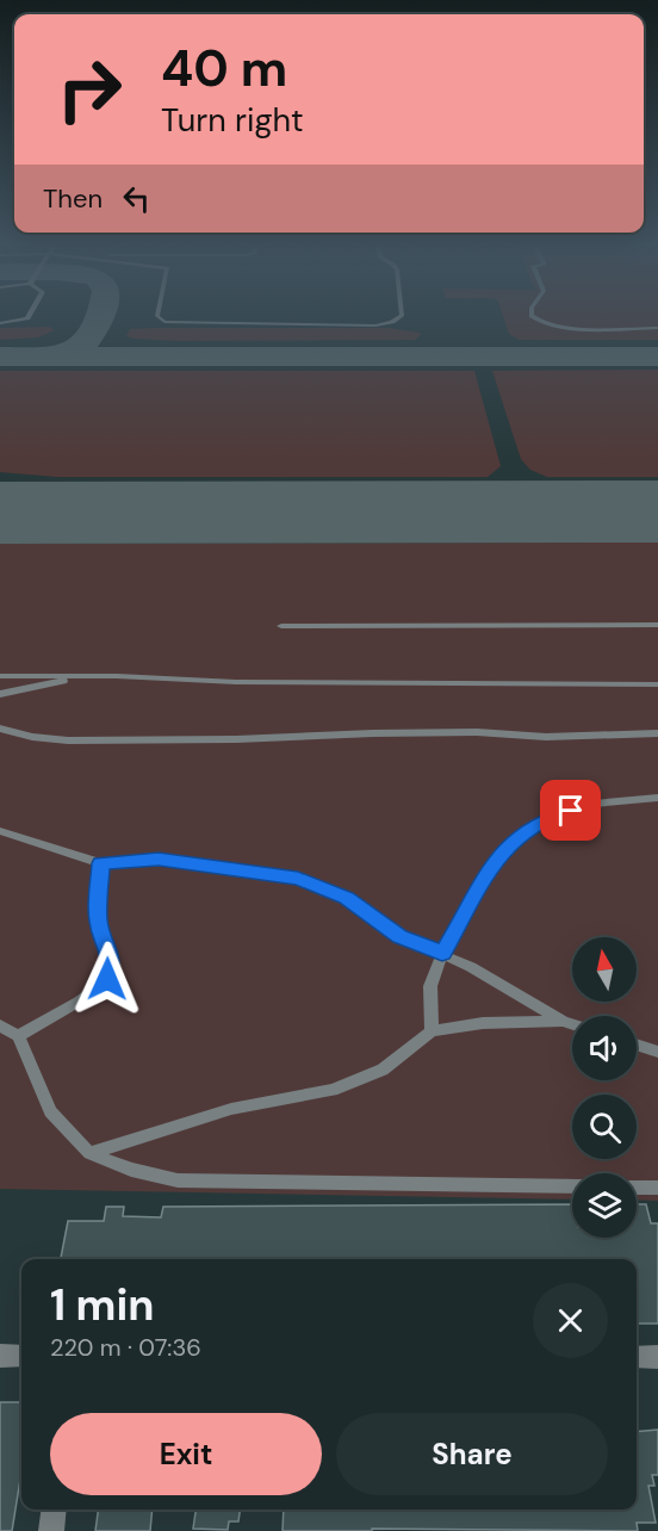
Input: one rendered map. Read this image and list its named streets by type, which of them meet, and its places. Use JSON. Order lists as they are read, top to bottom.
{
  "north": "top",
  "page": {
    "turn": ["40 m", "Turn right"],
    "then": "Then",
    "heading": ["1 min", "220 m · 07:36"],
    "buttons": ["Exit", "Share"]
  }
}
